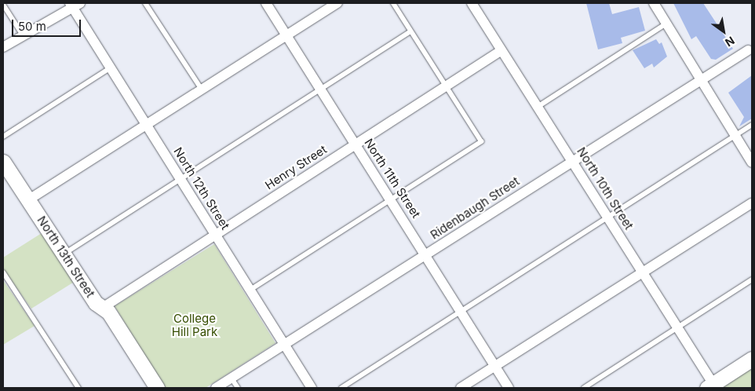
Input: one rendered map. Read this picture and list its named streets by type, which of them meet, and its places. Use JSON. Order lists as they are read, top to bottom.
{
  "streets": {
    "street": [
      "Henry Street",
      "North 11th Street",
      "North 12th Street",
      "North 10th Street",
      "Ridenbaugh Street",
      "North 13th Street"
    ]
  },
  "crossings": [
    ["Henry Street", "North 11th Street"],
    ["Henry Street", "North 12th Street"],
    ["Henry Street", "North 10th Street"],
    ["Henry Street", "North 13th Street"],
    ["North 11th Street", "Ridenbaugh Street"],
    ["North 12th Street", "Ridenbaugh Street"],
    ["North 10th Street", "Ridenbaugh Street"]
  ],
  "parks": ["College Hill Park"],
  "scale_bar": "50 m",
  "north": "bottom right"
}
